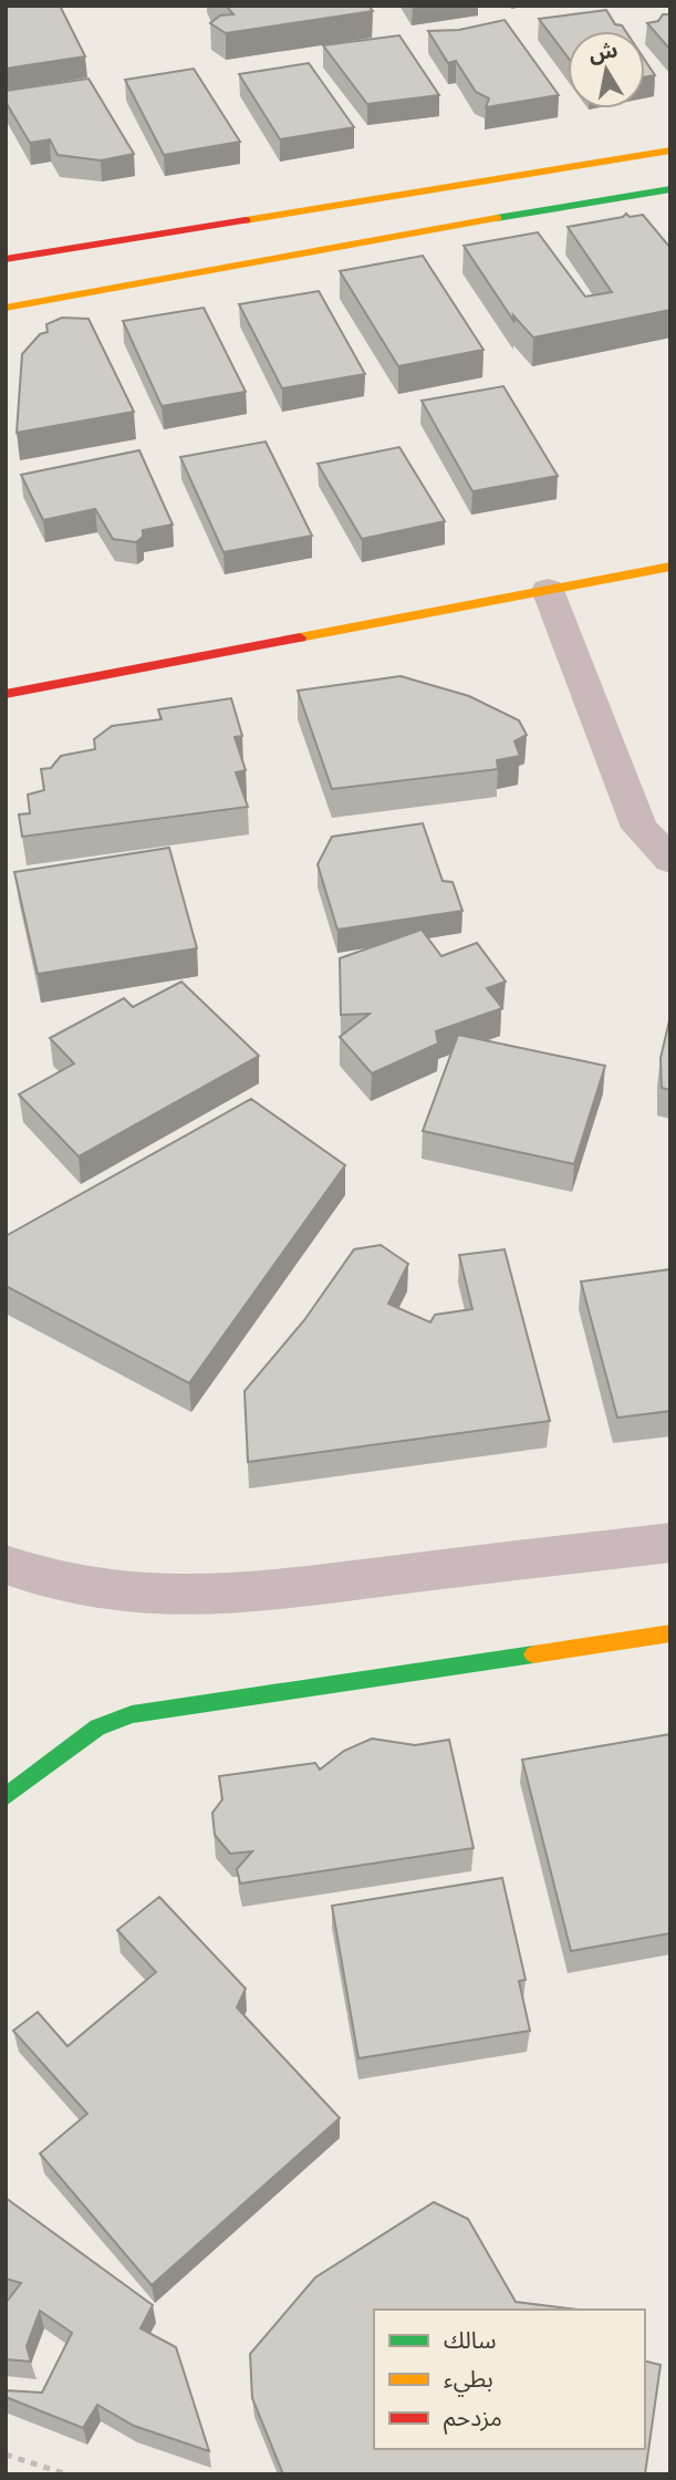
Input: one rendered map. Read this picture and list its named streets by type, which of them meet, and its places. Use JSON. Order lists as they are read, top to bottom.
{
  "legend": ["سالك", "بطيء", "مزدحم"],
  "north": "top"
}
